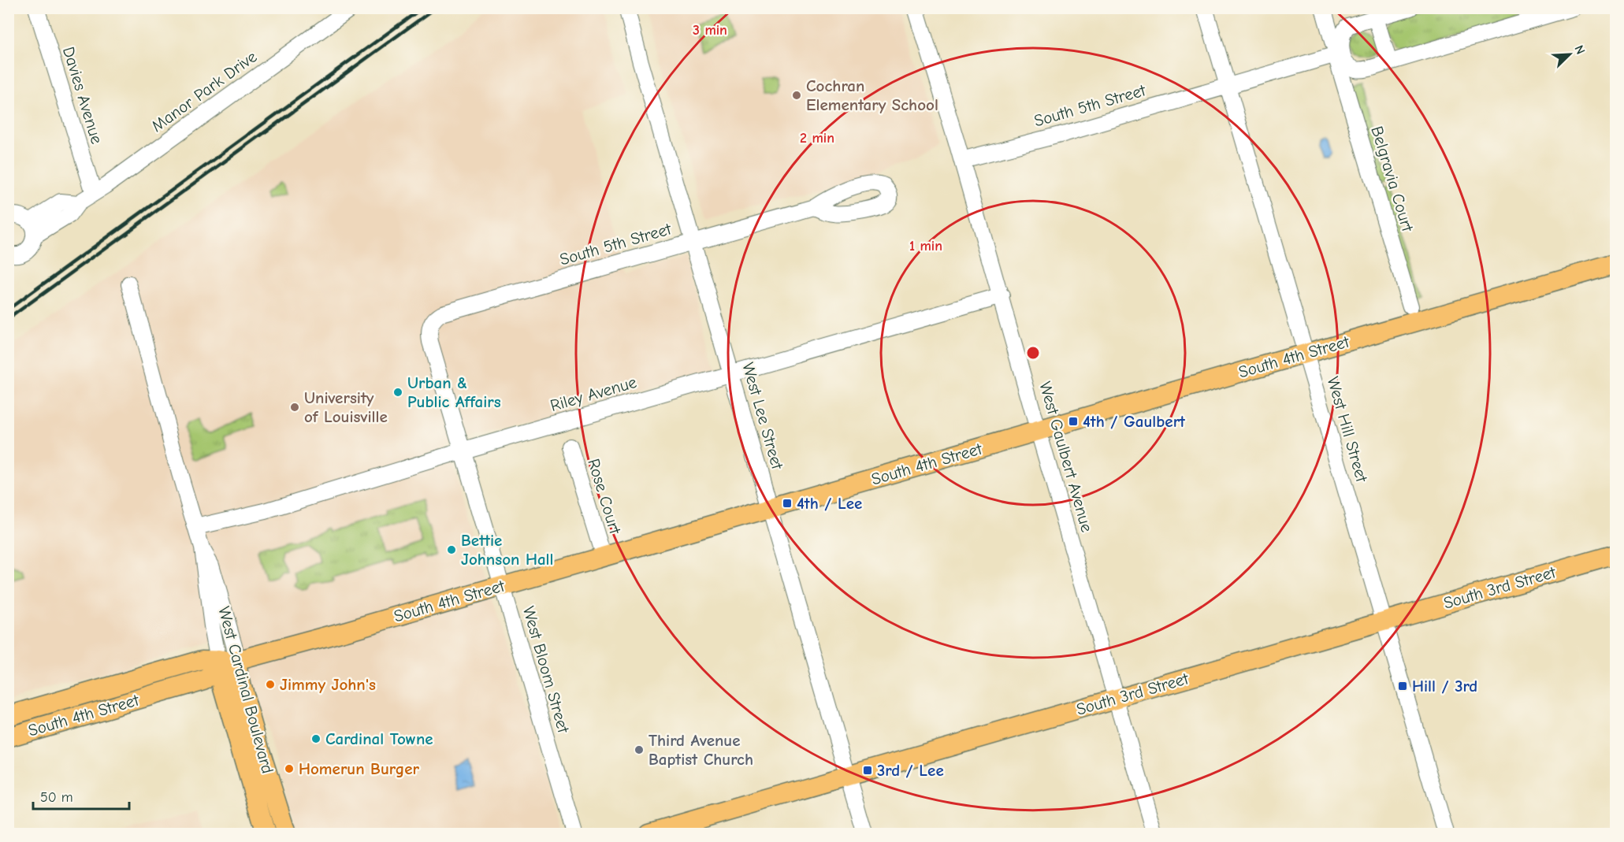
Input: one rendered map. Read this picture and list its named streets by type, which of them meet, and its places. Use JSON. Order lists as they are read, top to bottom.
{
  "streets": {
    "main road": ["South 4th Street", "South 3rd Street", "West Cardinal Boulevard"],
    "street": [
      "Manor Park Drive",
      "Davies Avenue",
      "South 5th Street",
      "Belgravia Court",
      "Riley Avenue",
      "West Lee Street",
      "West Hill Street",
      "West Gaulbert Avenue",
      "Rose Court",
      "West Bloom Street"
    ]
  },
  "crossings": [
    ["Manor Park Drive", "Davies Avenue"],
    ["South 5th Street", "Belgravia Court"],
    ["South 5th Street", "West Lee Street"],
    ["South 5th Street", "West Hill Street"],
    ["South 5th Street", "West Gaulbert Avenue"],
    ["South 5th Street", "West Bloom Street"],
    ["South 4th Street", "West Lee Street"],
    ["South 4th Street", "West Hill Street"],
    ["South 4th Street", "West Gaulbert Avenue"],
    ["South 4th Street", "Rose Court"],
    ["South 4th Street", "West Bloom Street"],
    ["South 4th Street", "West Cardinal Boulevard"],
    ["Riley Avenue", "West Lee Street"],
    ["Riley Avenue", "West Gaulbert Avenue"],
    ["Riley Avenue", "West Bloom Street"],
    ["Riley Avenue", "West Cardinal Boulevard"],
    ["West Lee Street", "South 3rd Street"],
    ["West Hill Street", "South 3rd Street"],
    ["West Gaulbert Avenue", "South 3rd Street"]
  ],
  "places": {
    "other": [
      "Cochran Elementary School",
      "Urban & Public Affairs",
      "University of Louisville",
      "Bettie Johnson Hall",
      "Jimmy John's",
      "Cardinal Towne",
      "Third Avenue Baptist Church",
      "Homerun Burger"
    ],
    "transit": [
      "4th / Gaulbert",
      "4th / Lee",
      "Hill / 3rd",
      "3rd / Lee"
    ]
  },
  "scale_bar": "50 m",
  "north": "top right",
  "rings": ["3 min", "2 min", "1 min"]
}
